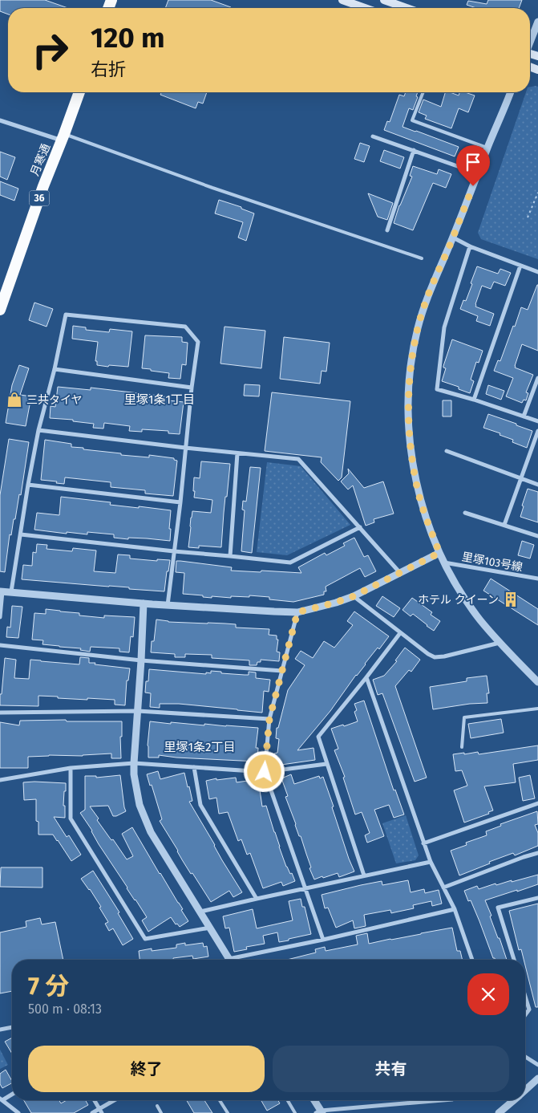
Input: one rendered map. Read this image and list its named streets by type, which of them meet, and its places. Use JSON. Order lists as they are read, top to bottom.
{
  "streets": {
    "highway": ["月寒通", "36"],
    "street": ["里塚103号線"]
  },
  "districts": ["里塚1条1丁目", "里塚1条2丁目"],
  "places": {
    "shop": ["三共タイヤ"],
    "building": ["ホテル クイーン"]
  },
  "page": {
    "turn": ["120 m", "右折"],
    "heading": ["7 分", "500 m · 08:13"],
    "buttons": ["終了", "共有"]
  }
}
